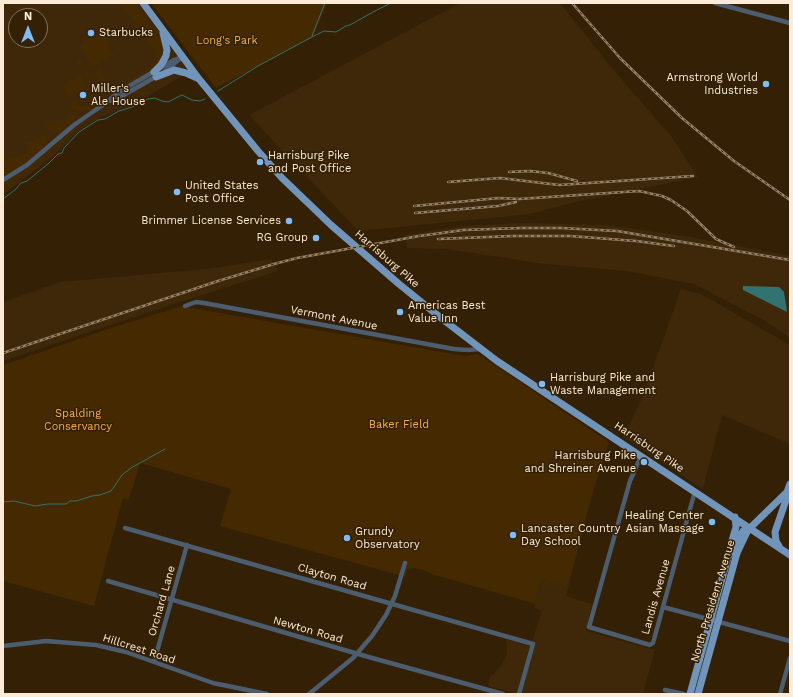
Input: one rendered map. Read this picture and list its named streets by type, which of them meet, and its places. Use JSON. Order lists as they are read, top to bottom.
{
  "streets": {
    "main road": ["Harrisburg Pike", "North President Avenue"],
    "street": [
      "Vermont Avenue",
      "Clayton Road",
      "Landis Avenue",
      "Orchard Lane",
      "Newton Road",
      "Hillcrest Road"
    ]
  },
  "crossings": [
    ["Harrisburg Pike", "Vermont Avenue"],
    ["Harrisburg Pike", "Landis Avenue"],
    ["Harrisburg Pike", "North President Avenue"],
    ["Clayton Road", "Orchard Lane"],
    ["Orchard Lane", "Newton Road"],
    ["Orchard Lane", "Hillcrest Road"]
  ],
  "parks": ["Long's Park", "Spalding Conservancy", "Baker Field"],
  "places": [
    "Starbucks",
    "Armstrong World Industries",
    "Miller's Ale House",
    "Harrisburg Pike and Post Office",
    "United States Post Office",
    "Brimmer License Services",
    "RG Group",
    "Americas Best Value Inn",
    "Harrisburg Pike and Waste Management",
    "Harrisburg Pike and Shreiner Avenue",
    "Healing Center Asian Massage",
    "Lancaster Country Day School",
    "Grundy Observatory"
  ],
  "north": "top"
}
